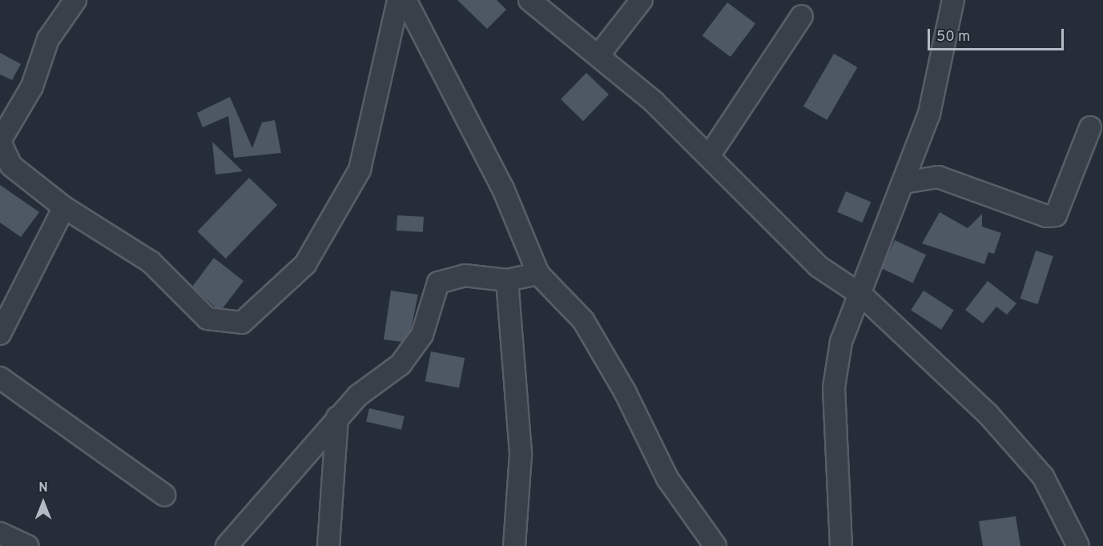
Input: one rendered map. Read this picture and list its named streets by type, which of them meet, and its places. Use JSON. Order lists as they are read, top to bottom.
{
  "scale_bar": "50 m",
  "north": "top"
}
